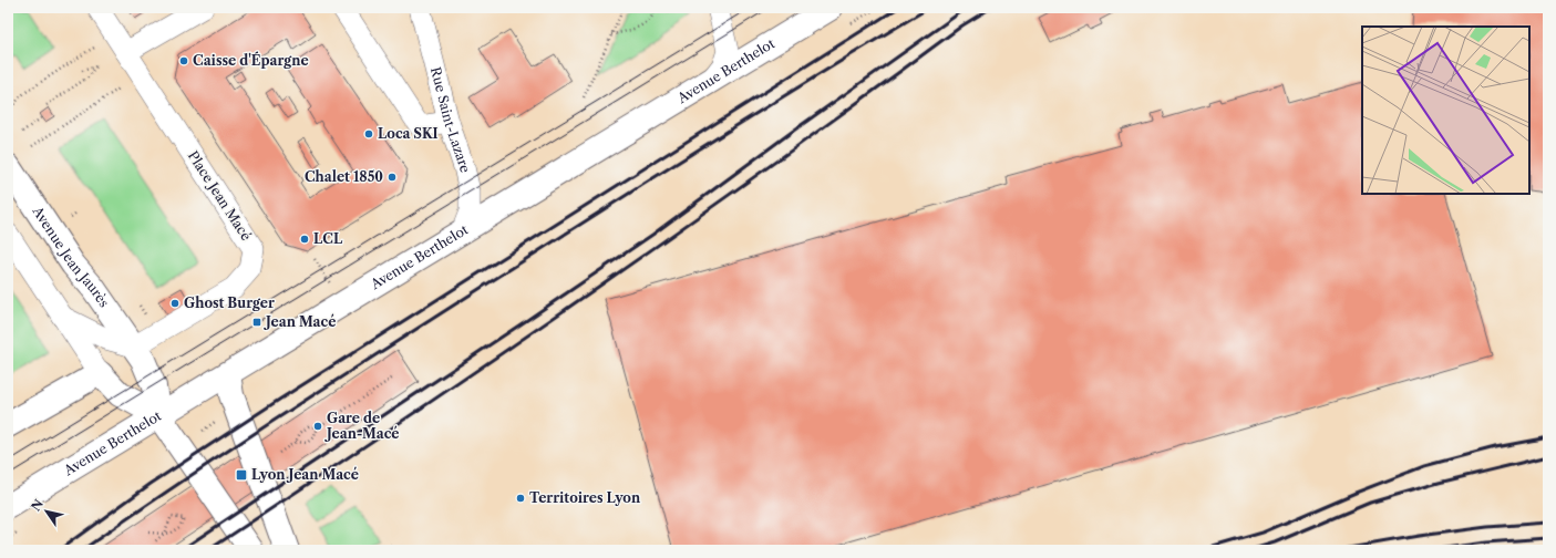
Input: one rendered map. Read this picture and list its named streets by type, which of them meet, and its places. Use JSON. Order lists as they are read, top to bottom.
{
  "streets": {
    "main road": ["Avenue Berthelot", "Avenue Jean Jaurès"],
    "street": ["Rue Saint-Lazare", "Place Jean Macé"]
  },
  "crossings": [
    ["Avenue Berthelot", "Rue Saint-Lazare"],
    ["Avenue Berthelot", "Avenue Jean Jaurès"],
    ["Place Jean Macé", "Avenue Jean Jaurès"]
  ],
  "places": {
    "other": [
      "Caisse d'Épargne",
      "Loca SKI",
      "Chalet 1850",
      "LCL",
      "Ghost Burger",
      "Gare de Jean-Macé",
      "Territoires Lyon"
    ],
    "transit": ["Jean Macé", "Lyon Jean Macé"]
  },
  "north": "top left"
}
